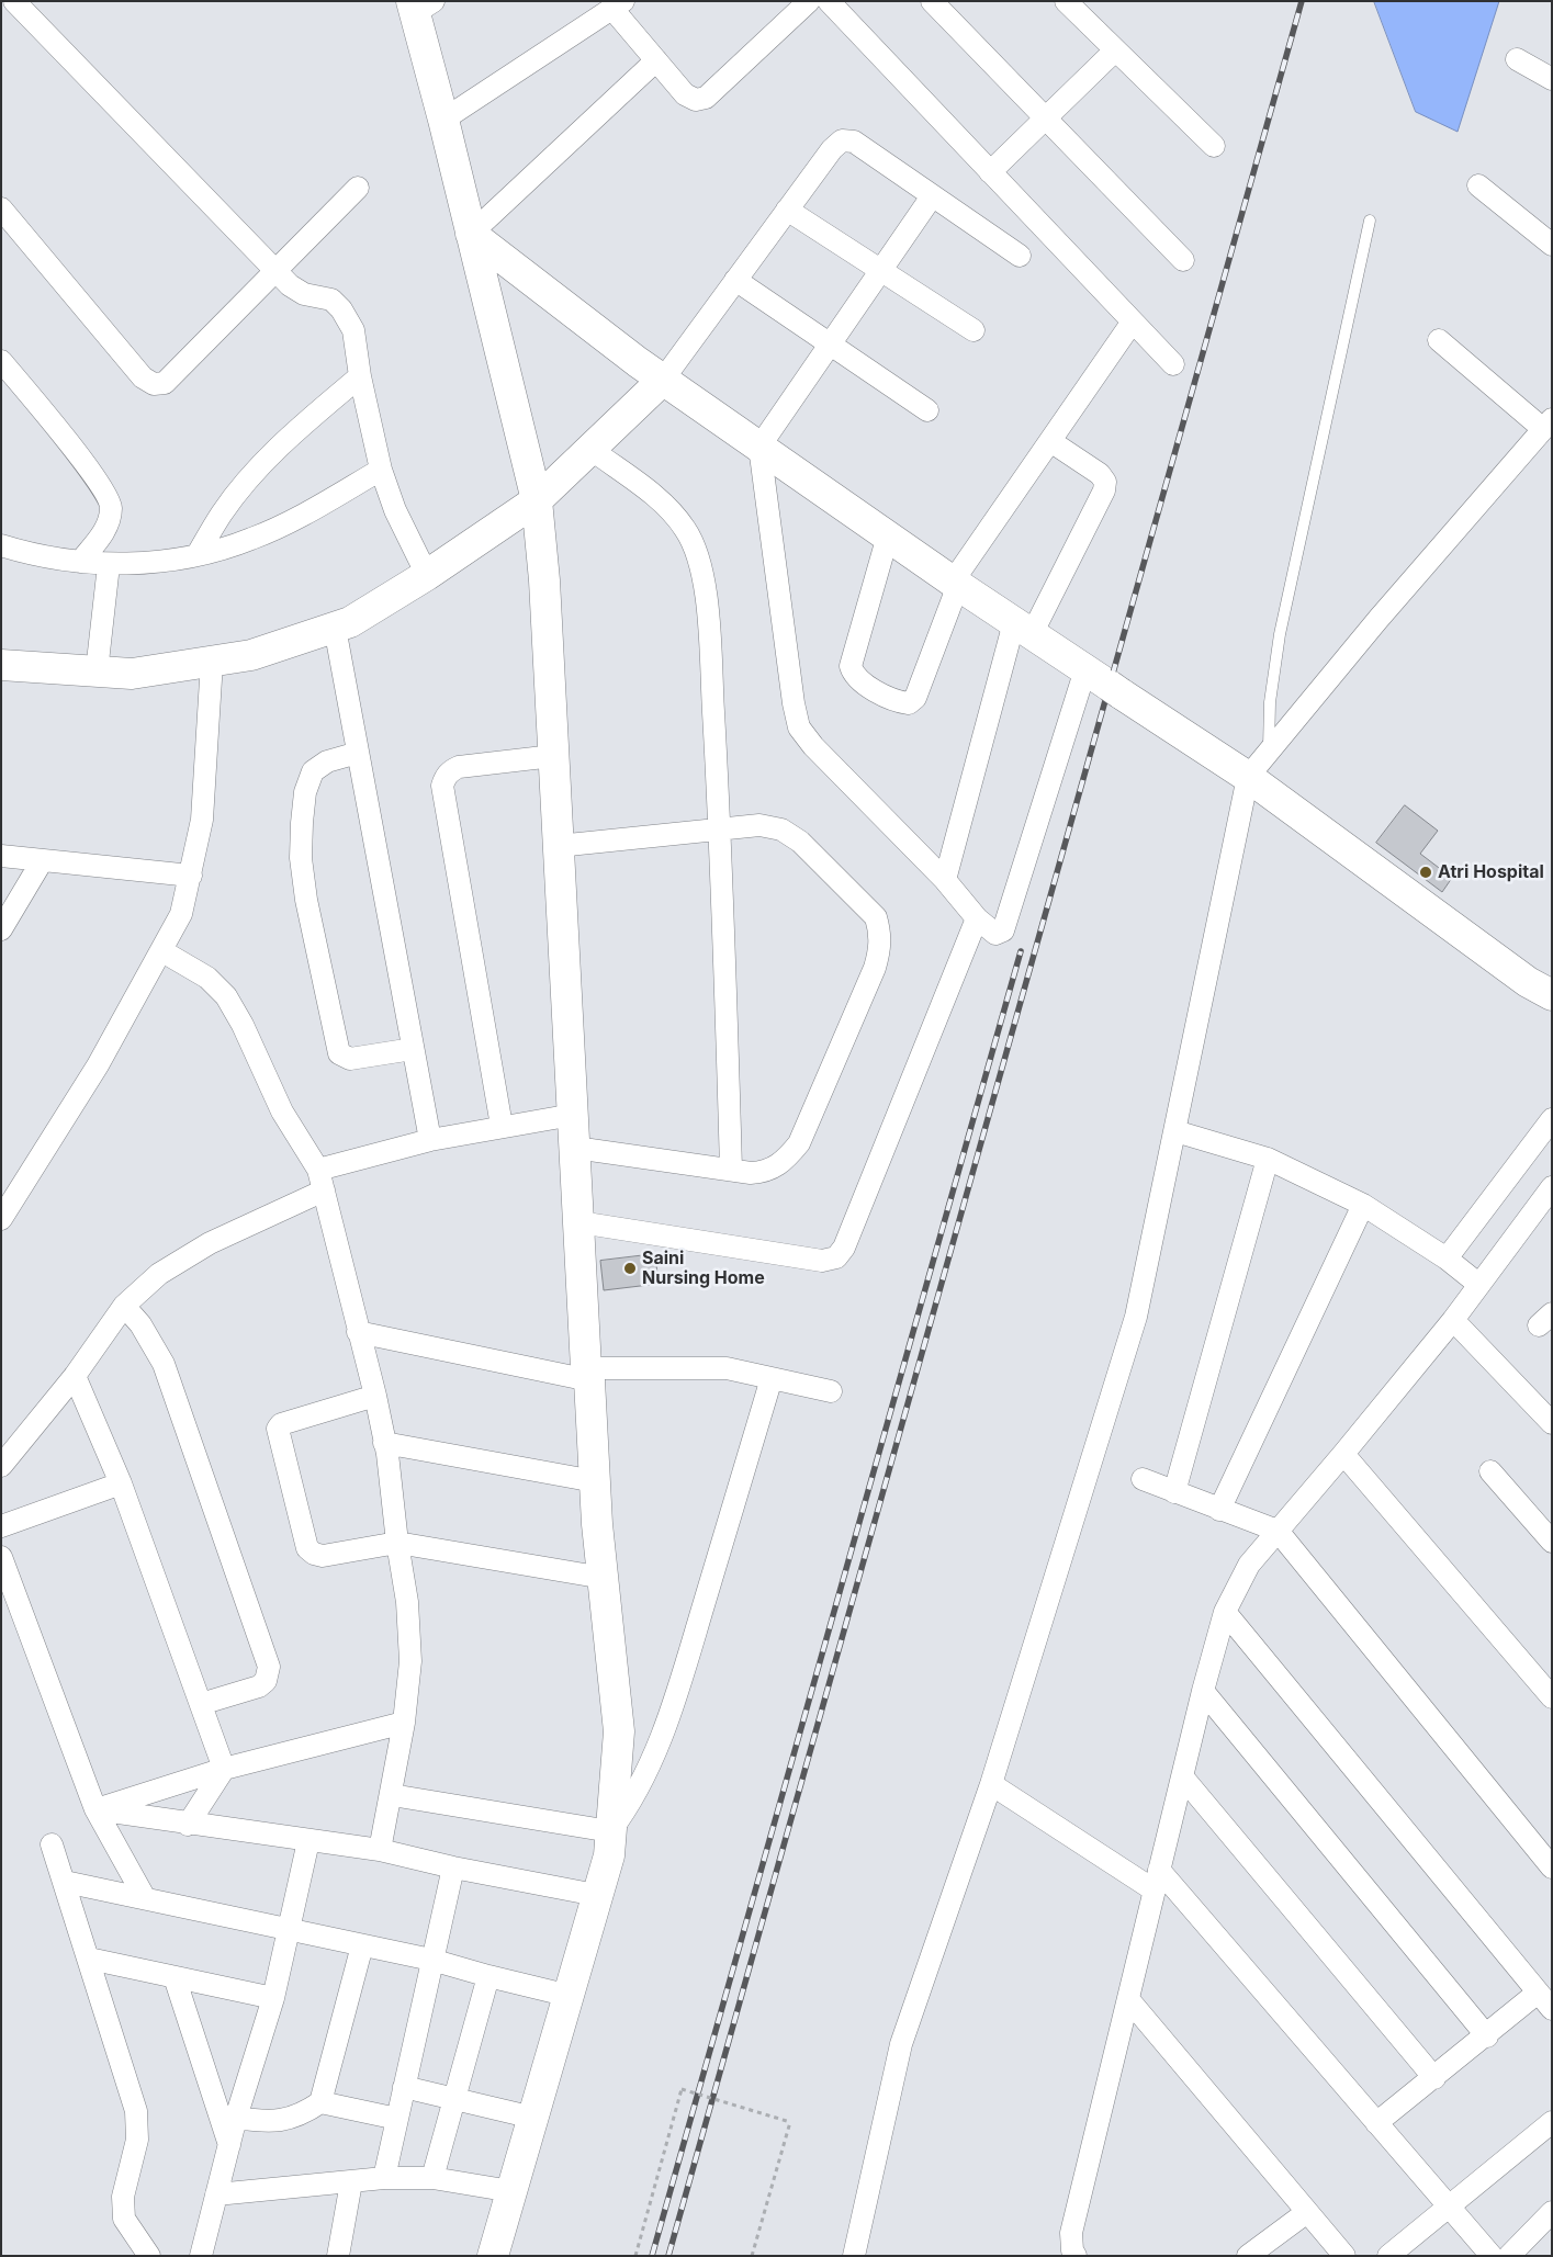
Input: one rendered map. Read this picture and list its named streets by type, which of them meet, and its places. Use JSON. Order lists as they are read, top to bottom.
{
  "places": ["Atri Hospital", "Saini Nursing Home"]
}
